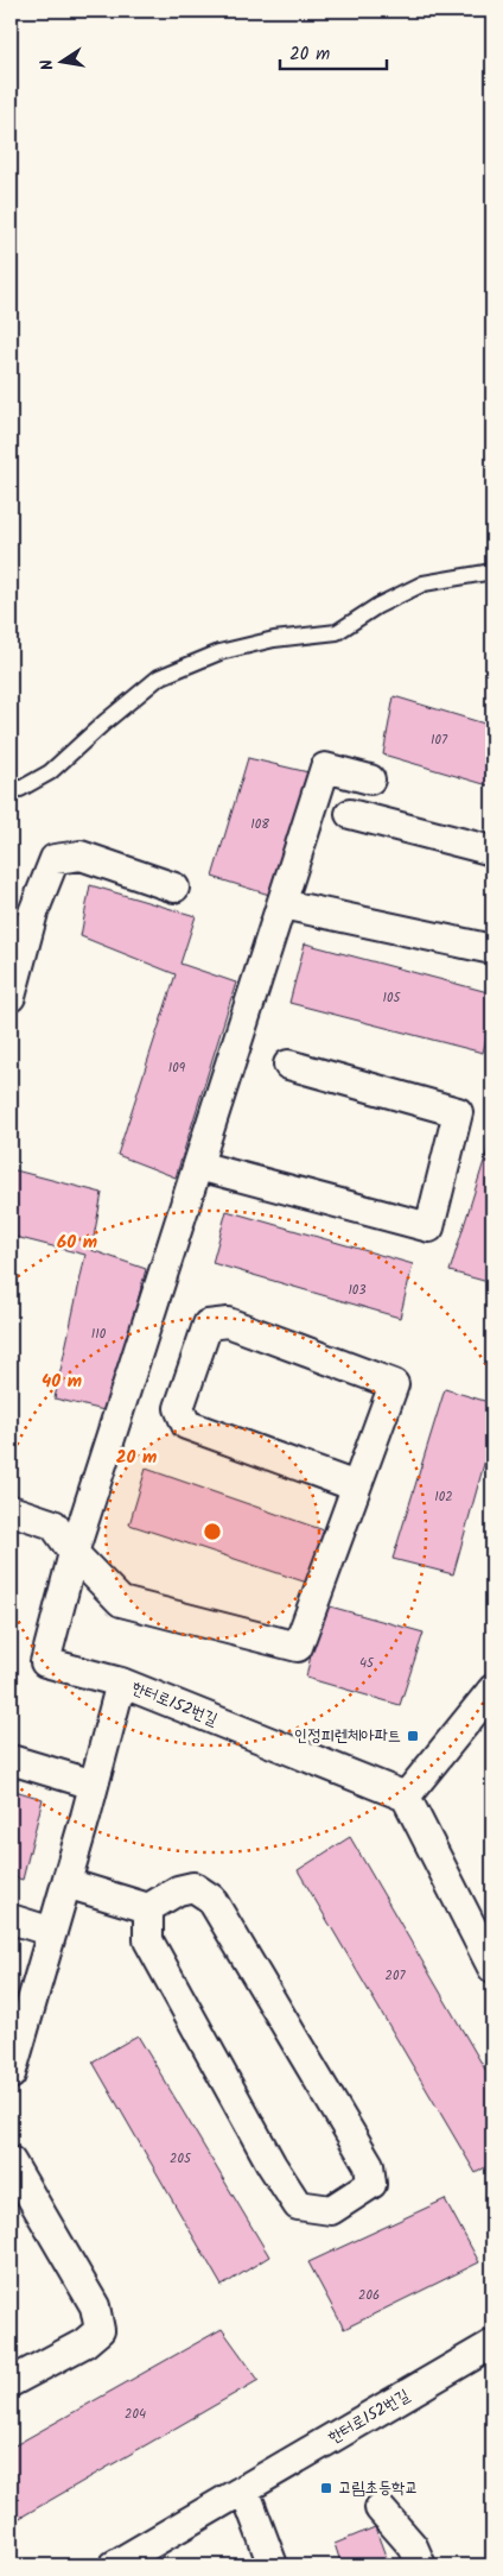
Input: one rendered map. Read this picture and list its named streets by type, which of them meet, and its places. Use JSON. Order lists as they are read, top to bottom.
{
  "streets": {
    "street": ["한터로152번길"]
  },
  "places": {
    "transit": ["인정피렌체아파트", "고림초등학교"]
  },
  "house_numbers": [
    "107",
    "108",
    "105",
    "109",
    "103",
    "110",
    "102",
    "45",
    "207",
    "205",
    "206",
    "204"
  ],
  "scale_bar": "20 m",
  "north": "left",
  "rings": ["60 m", "40 m", "20 m"]
}
